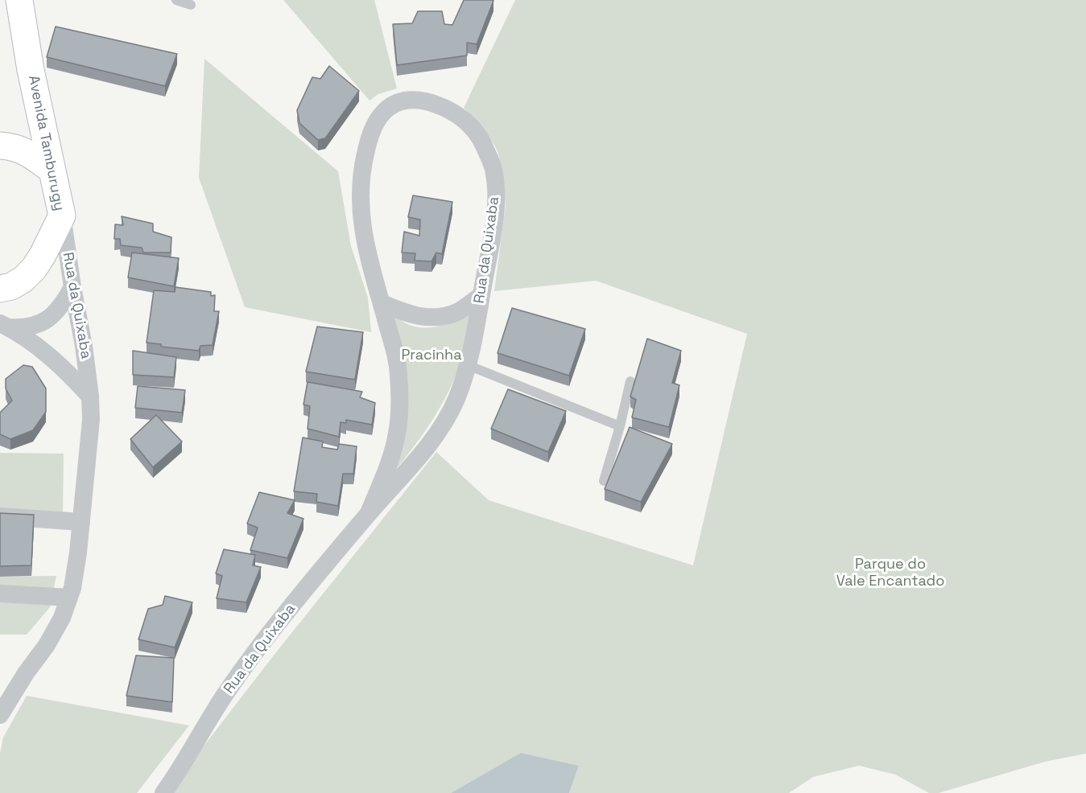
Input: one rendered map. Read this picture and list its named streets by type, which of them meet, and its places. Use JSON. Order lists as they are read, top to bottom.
{
  "streets": {
    "main road": ["Avenida Tamburugy"],
    "street": ["Rua da Quixaba"]
  },
  "crossings": [
    ["Avenida Tamburugy", "Rua da Quixaba"]
  ],
  "parks": ["Pracinha", "Parque do Vale Encantado"]
}
